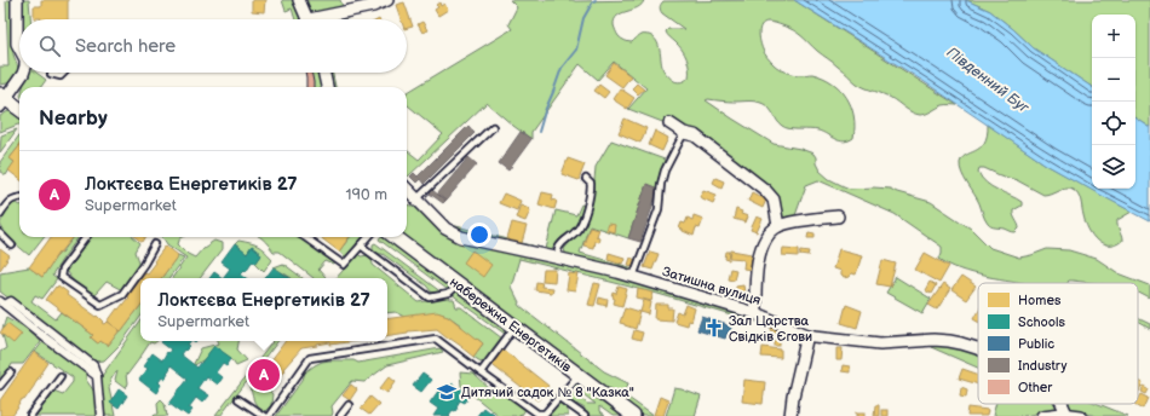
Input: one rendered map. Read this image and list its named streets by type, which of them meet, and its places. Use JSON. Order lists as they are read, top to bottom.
{
  "streets": {
    "street": ["Затишна вулиця", "набережна Енергетиків"]
  },
  "water": ["Південний Буг"],
  "places": {
    "church": ["Зал Царства Свідків Єгови"],
    "school or university": ["Дитячий садок № 8 \"Казка\""]
  },
  "legend": [
    "Homes",
    "Schools",
    "Public",
    "Industry",
    "Other"
  ],
  "page": {
    "map_buttons": ["+", "−"],
    "search": "Search here",
    "heading": "Nearby",
    "list": [
      {
        "mark": "A",
        "name": "Локтєєва Енергетиків 27",
        "note": "Supermarket",
        "value": "190 m"
      }
    ],
    "popup": ["Локтєєва Енергетиків 27", "Supermarket"],
    "pins": "A"
  }
}
